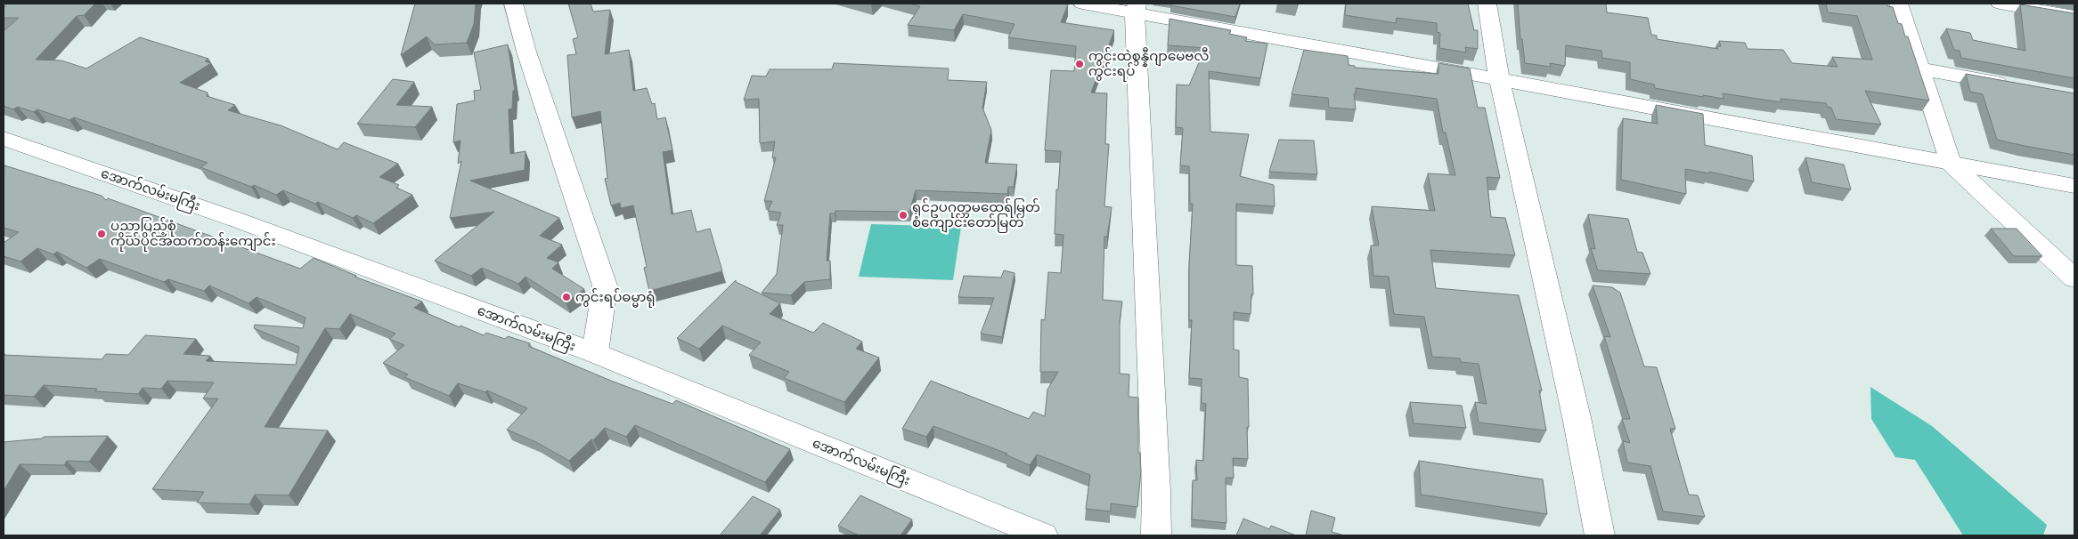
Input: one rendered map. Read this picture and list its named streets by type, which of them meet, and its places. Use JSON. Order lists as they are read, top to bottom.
{
  "streets": {
    "main road": ["အောက်လမ်းမကြီး"]
  },
  "places": [
    "ကွင်းထဲစွန္နီဂျာမေဗလီ ကွင်းရပ်",
    "ရှင်ဥပဂုတ္တမထေရ်မြတ် စံကျောင်းတော်မြတ်",
    "ပညာပြည့်စုံ ကိုယ်ပိုင်အထက်တန်းကျောင်း",
    "ကွင်းရပ်ဓမ္မာရုံ"
  ]
}
